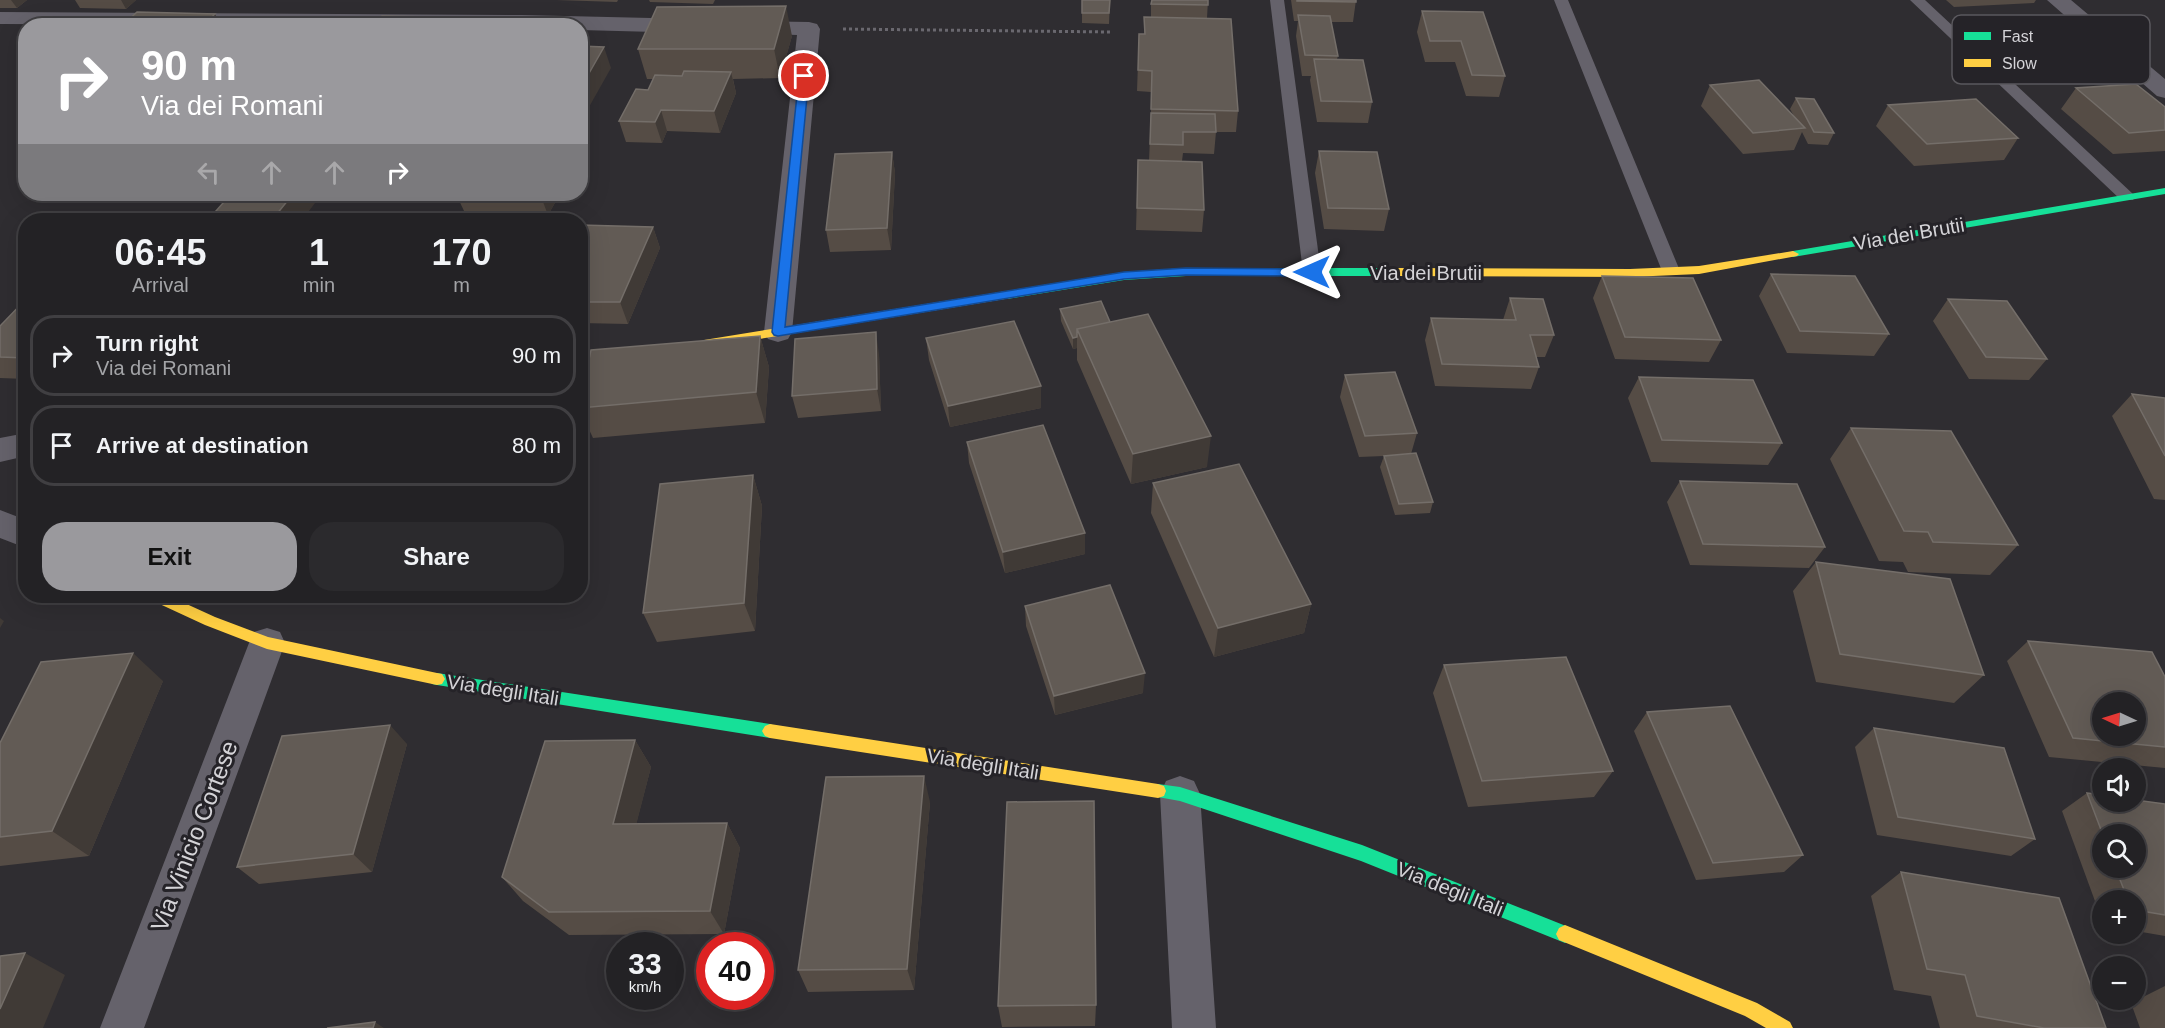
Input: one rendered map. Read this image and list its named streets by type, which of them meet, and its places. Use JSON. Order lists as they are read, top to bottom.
{
  "streets": {
    "street": ["Via dei Brutii", "Via degli Itali", "Via Vinicio Cortese"]
  },
  "crossings": [
    ["Via degli Itali", "Via Vinicio Cortese"]
  ],
  "legend": ["Fast", "Slow"],
  "north": "left",
  "page": {
    "turn": ["90 m", "Via dei Romani"],
    "eta": [
      "06:45",
      "Arrival",
      "1",
      "min",
      "170",
      "m"
    ],
    "list": [
      {
        "name": "Turn right",
        "note": "Via dei Romani",
        "value": "90 m"
      },
      {
        "name": "Arrive at destination",
        "value": "80 m"
      }
    ],
    "buttons": ["Exit", "Share"],
    "map_buttons": ["+", "−"],
    "speed": "33 km/h",
    "limit": "40"
  }
}
